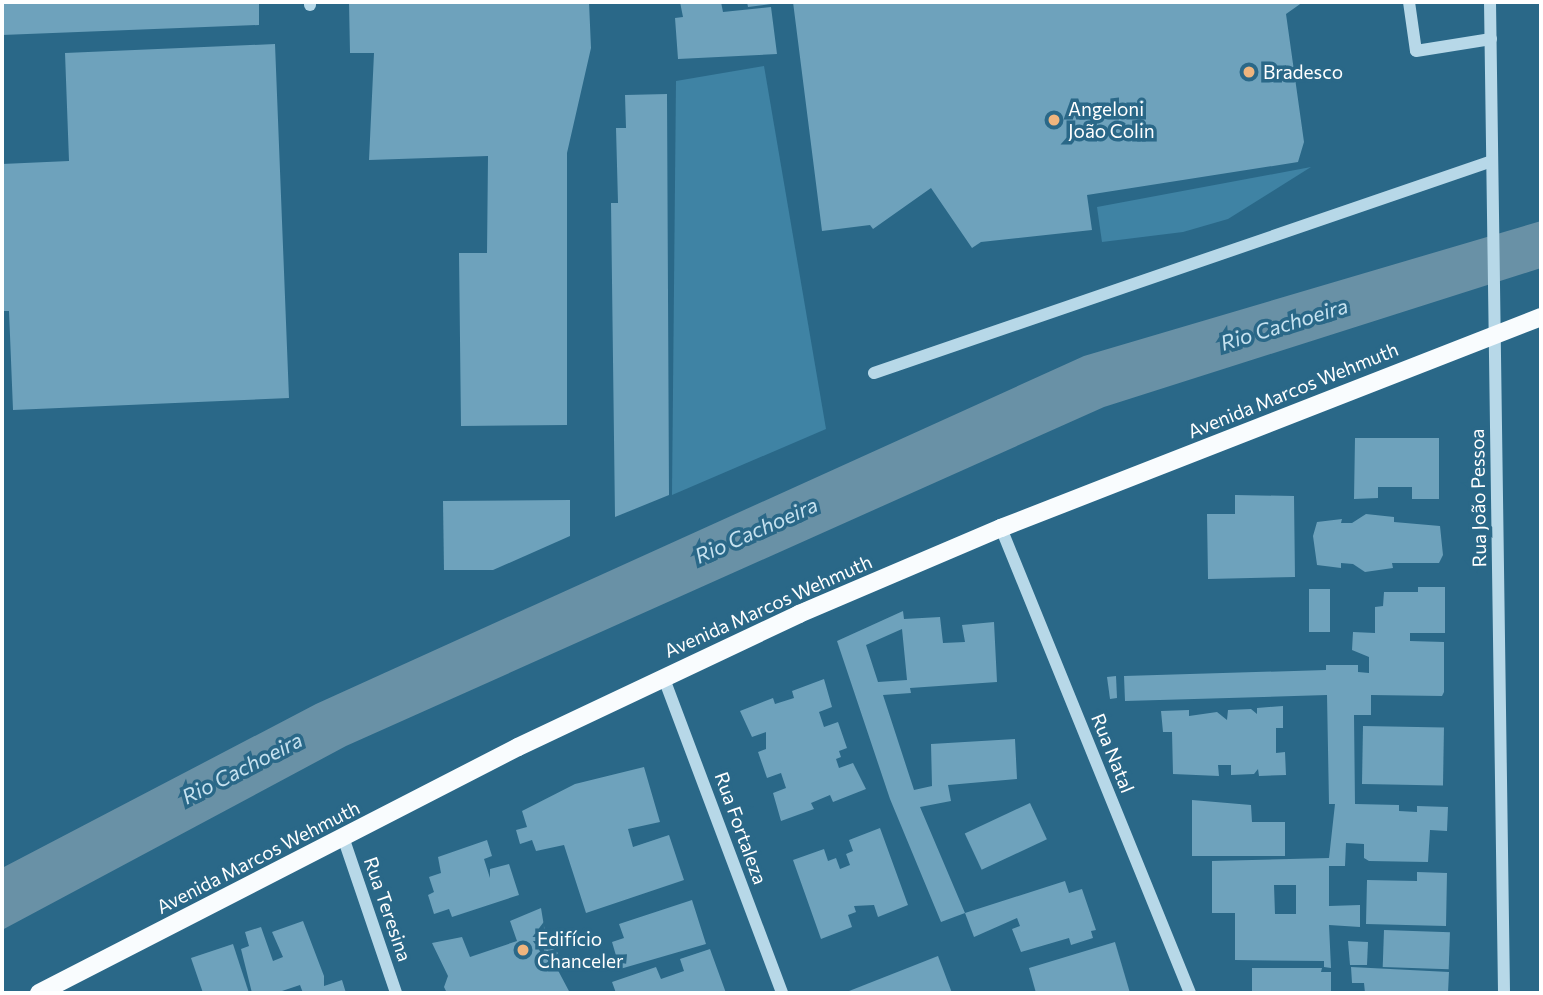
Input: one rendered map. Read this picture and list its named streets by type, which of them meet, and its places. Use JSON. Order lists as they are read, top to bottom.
{
  "streets": {
    "main road": ["Avenida Marcos Wehmuth"],
    "street": [
      "Rua João Pessoa",
      "Rua Natal",
      "Rua Fortaleza",
      "Rua Teresina"
    ]
  },
  "crossings": [
    ["Avenida Marcos Wehmuth", "Rua João Pessoa"],
    ["Avenida Marcos Wehmuth", "Rua Natal"],
    ["Avenida Marcos Wehmuth", "Rua Fortaleza"],
    ["Avenida Marcos Wehmuth", "Rua Teresina"]
  ],
  "water": ["Rio Cachoeira"],
  "places": ["Bradesco", "Angeloni João Colin", "Edifício Chanceler"]
}
